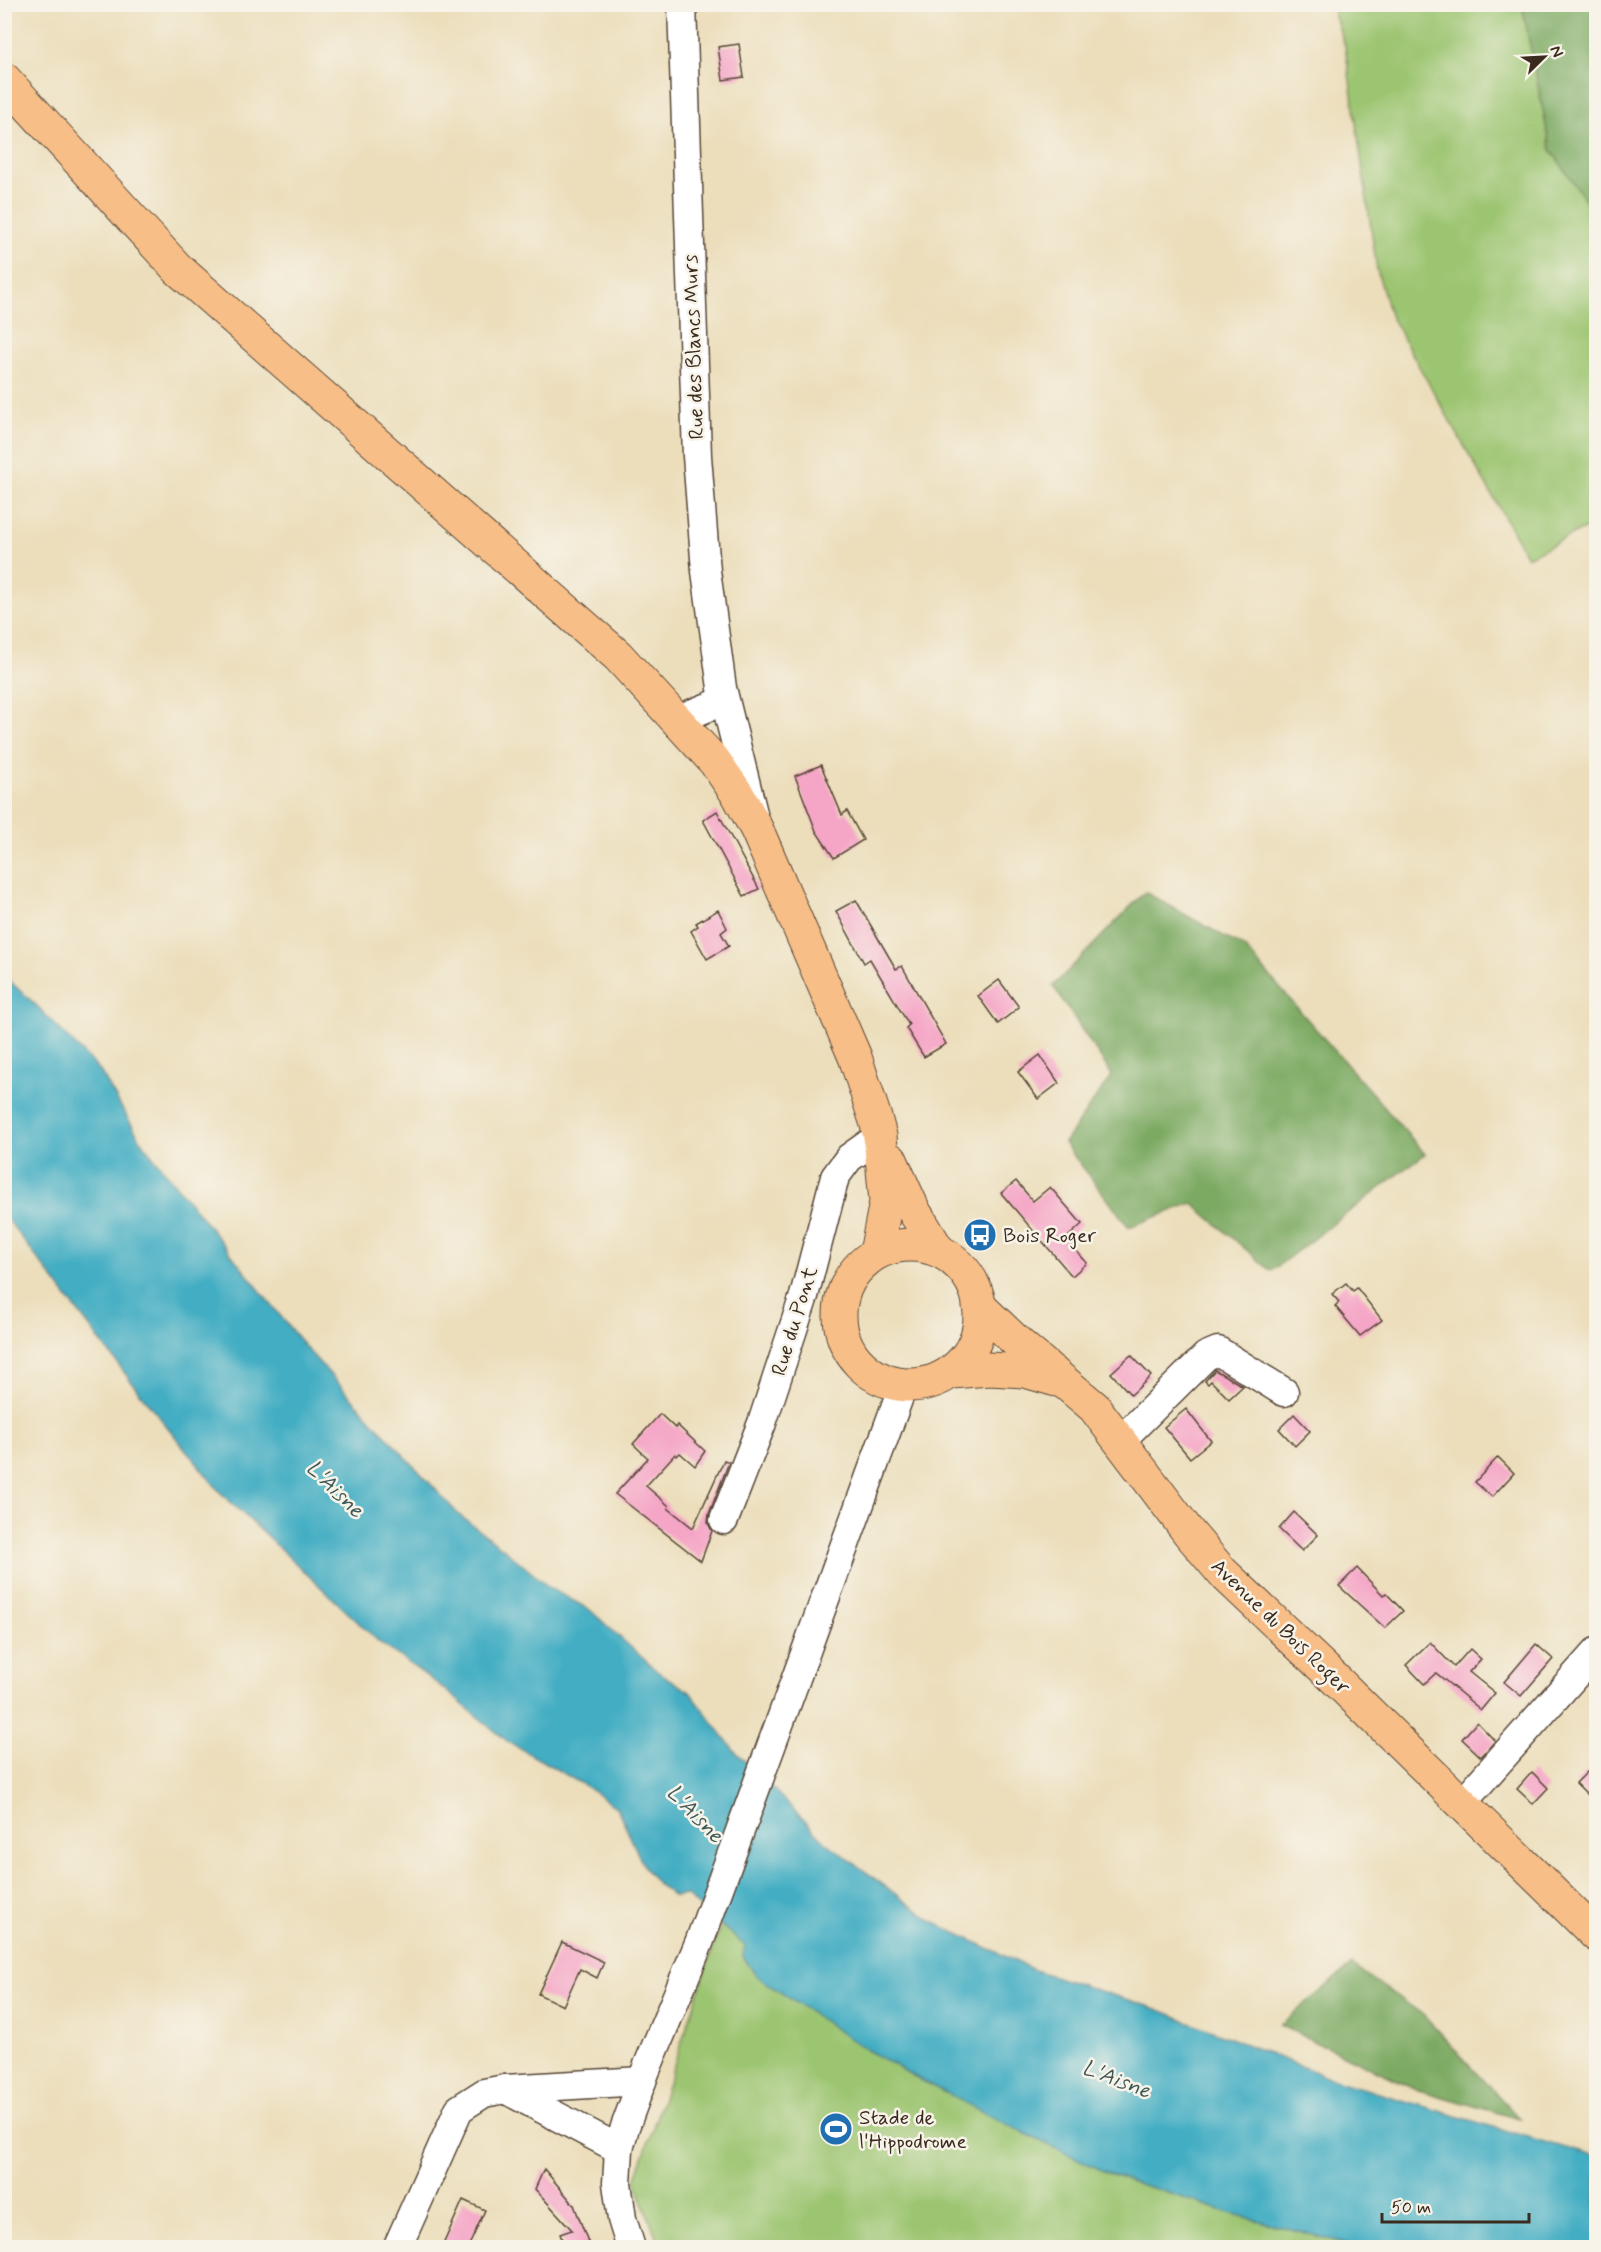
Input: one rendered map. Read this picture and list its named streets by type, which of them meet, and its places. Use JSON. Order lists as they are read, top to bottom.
{
  "streets": {
    "main road": ["Avenue du Bois Roger"],
    "street": ["Rue des Blancs Murs", "Rue du Pont"]
  },
  "water": ["L'Aisne"],
  "places": {
    "bus stop": ["Bois Roger"],
    "sports": ["Stade de l'Hippodrome"]
  },
  "scale_bar": "50 m",
  "north": "top right"
}
